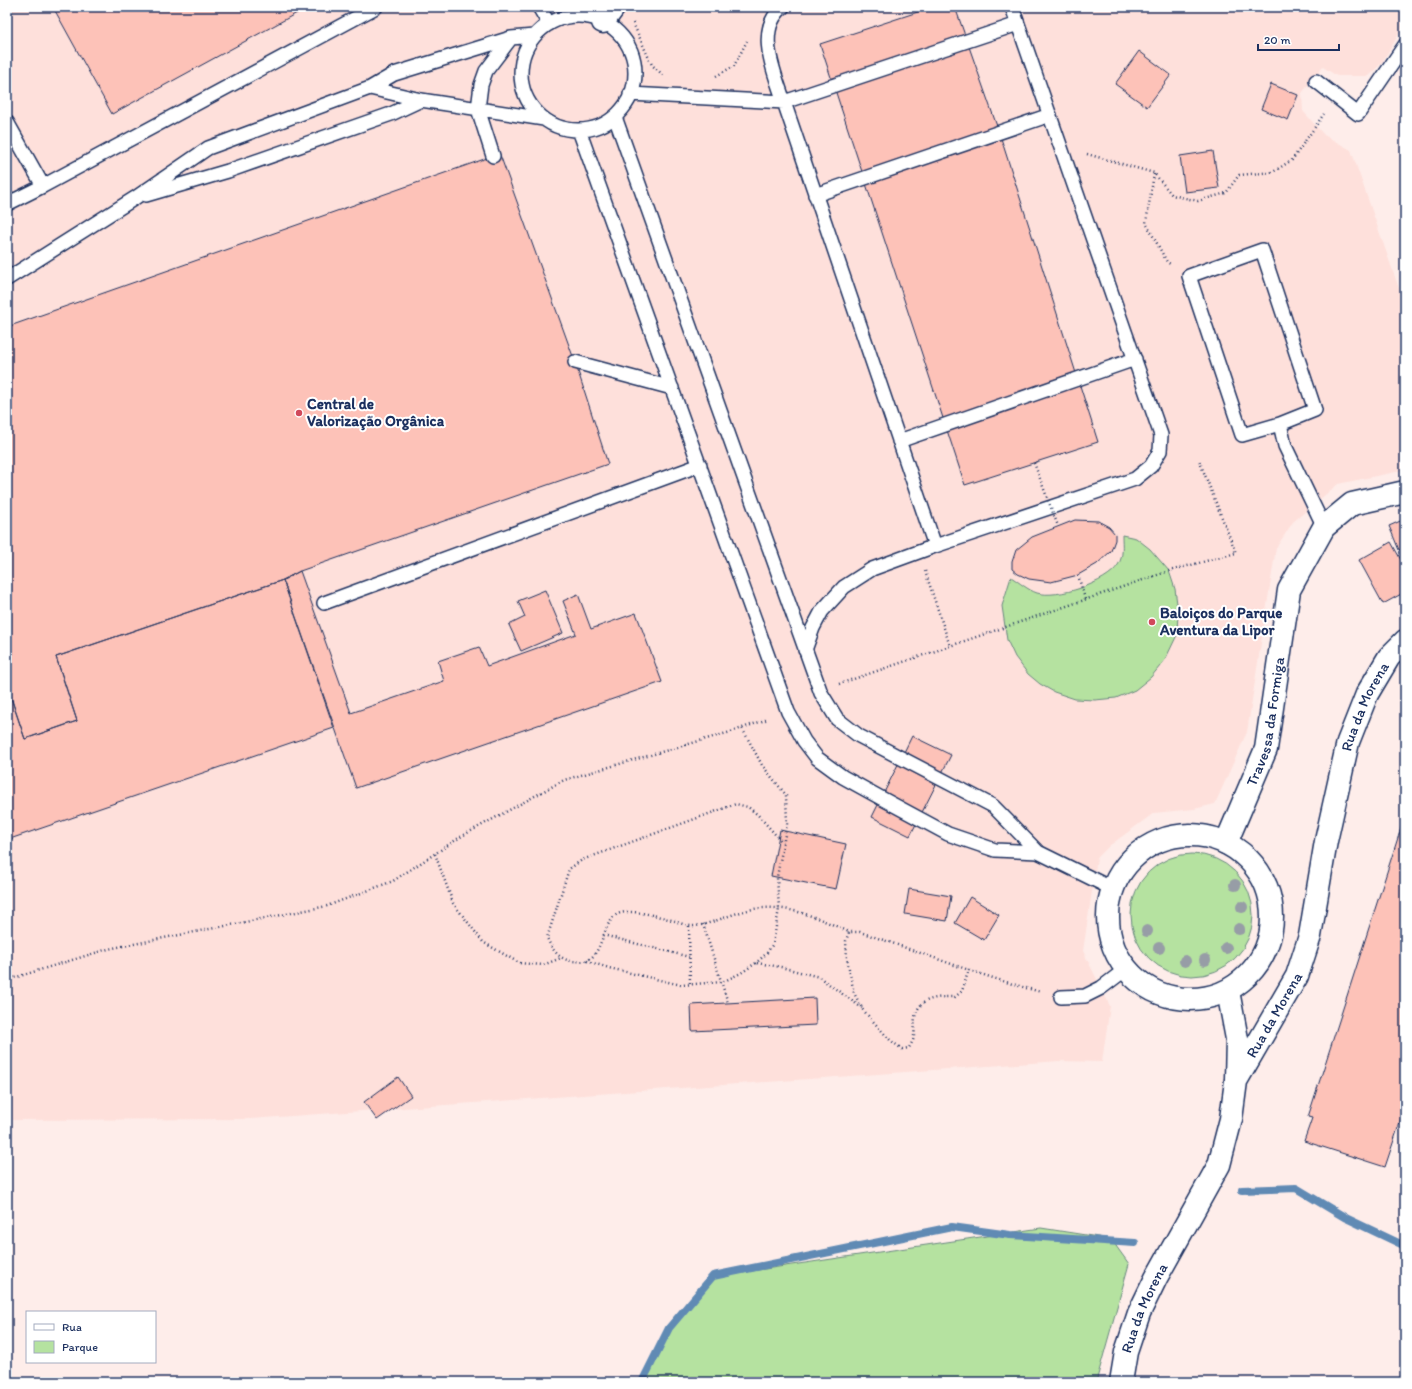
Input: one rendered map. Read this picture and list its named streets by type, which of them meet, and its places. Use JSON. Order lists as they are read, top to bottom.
{
  "streets": {
    "street": ["Rua da Morena", "Travessa da Formiga"]
  },
  "places": ["Central de Valorização Orgânica", "Baloiços do Parque Aventura da Lipor"],
  "legend": ["Rua", "Parque"],
  "scale_bar": "20 m"
}
